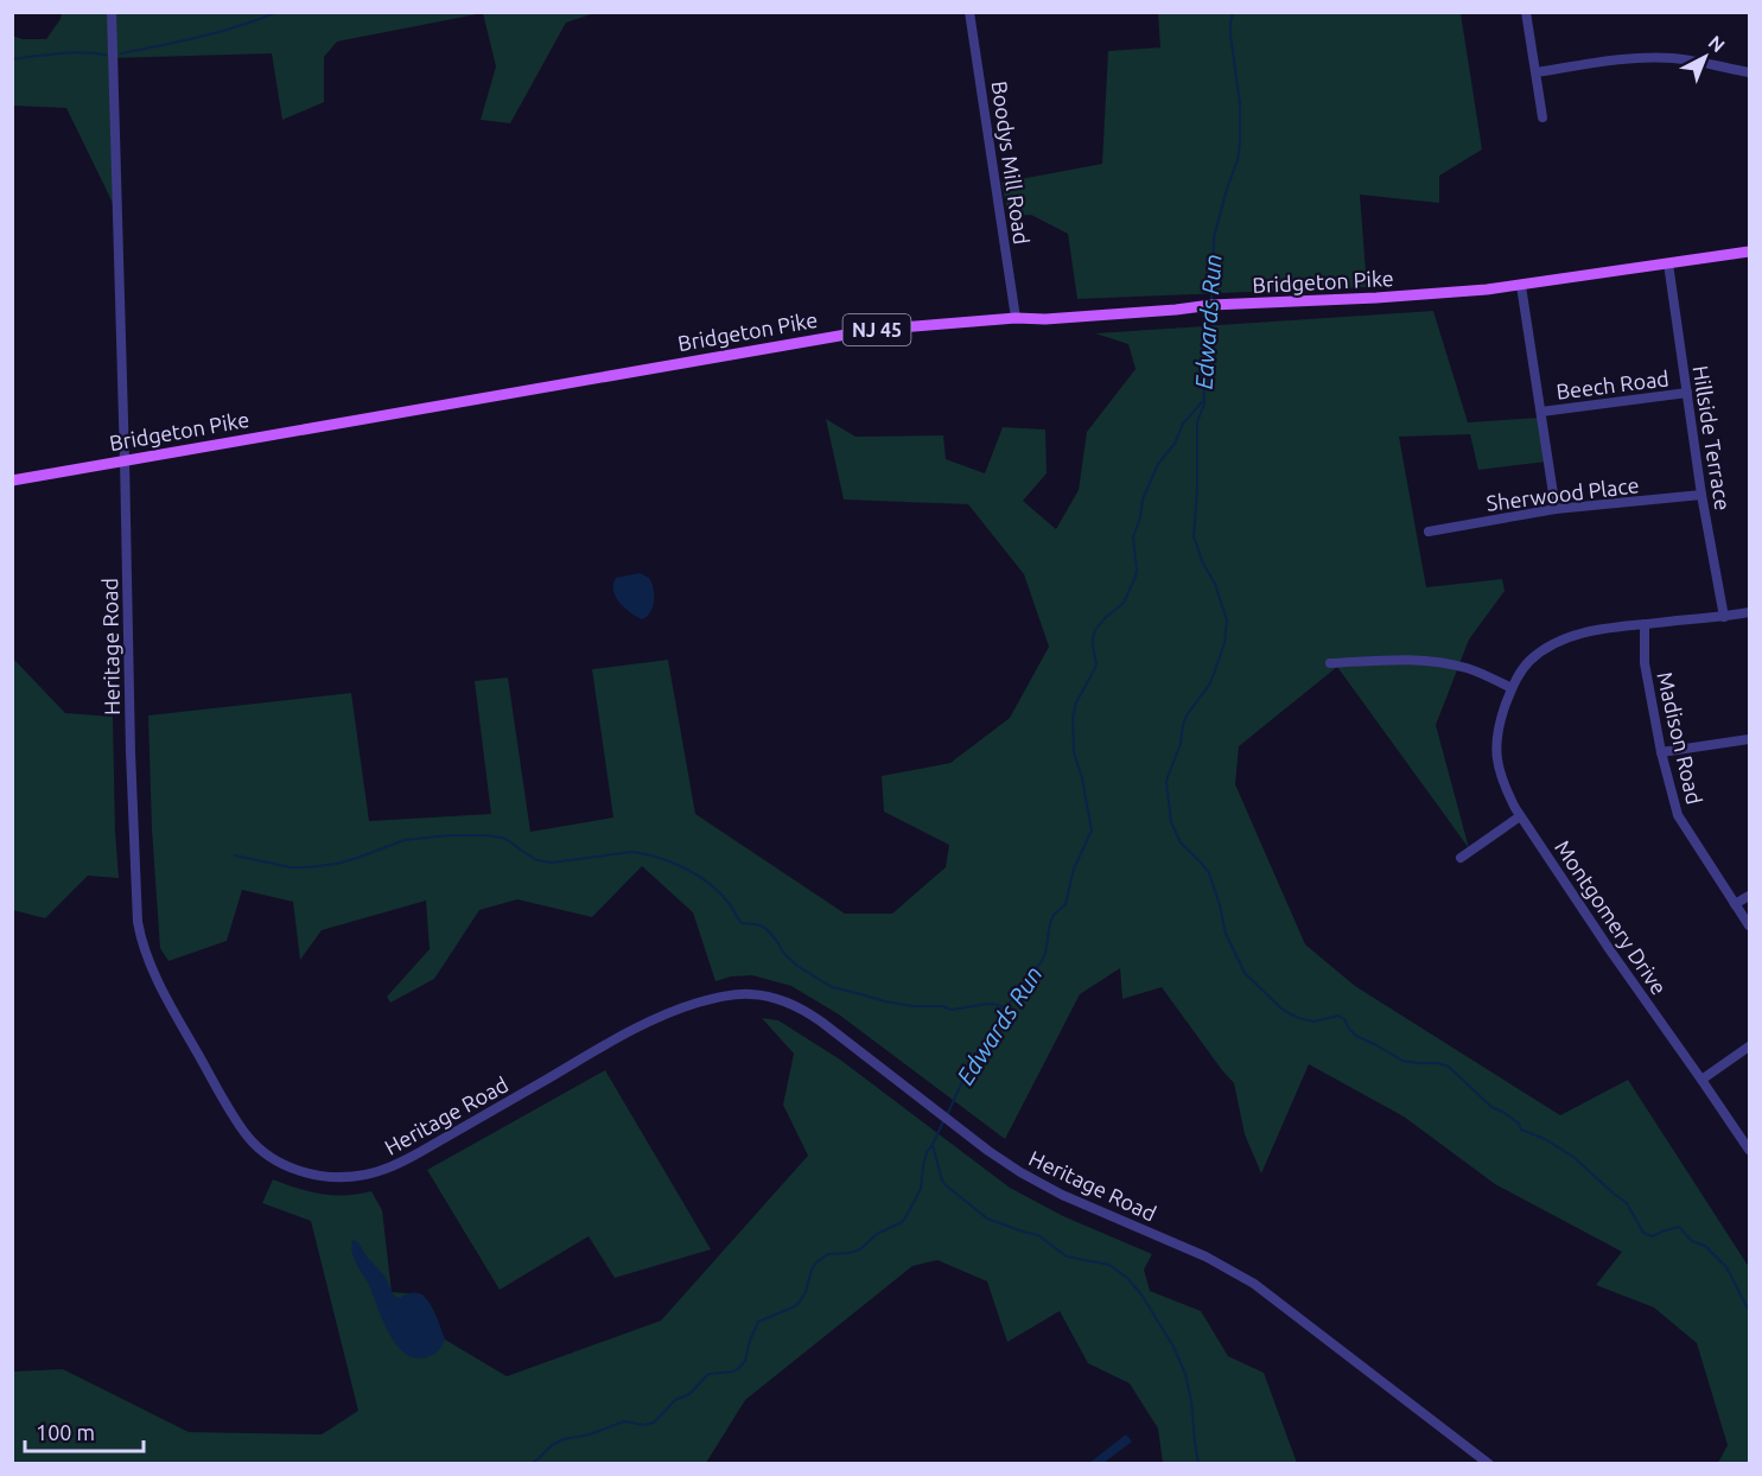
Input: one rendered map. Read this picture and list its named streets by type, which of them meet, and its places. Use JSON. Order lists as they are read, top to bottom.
{
  "streets": {
    "main road": ["Bridgeton Pike", "NJ 45"],
    "street": [
      "Boodys Mill Road",
      "Beech Road",
      "Hillside Terrace",
      "Sherwood Place",
      "Heritage Road",
      "Madison Road",
      "Montgomery Drive"
    ]
  },
  "crossings": [
    ["Boodys Mill Road", "Bridgeton Pike"],
    ["Bridgeton Pike", "Hillside Terrace"],
    ["Bridgeton Pike", "Heritage Road"],
    ["Beech Road", "Hillside Terrace"],
    ["Hillside Terrace", "Sherwood Place"],
    ["Hillside Terrace", "Montgomery Drive"],
    ["Madison Road", "Montgomery Drive"]
  ],
  "water": ["Edwards Run"],
  "scale_bar": "100 m",
  "north": "top right"
}
